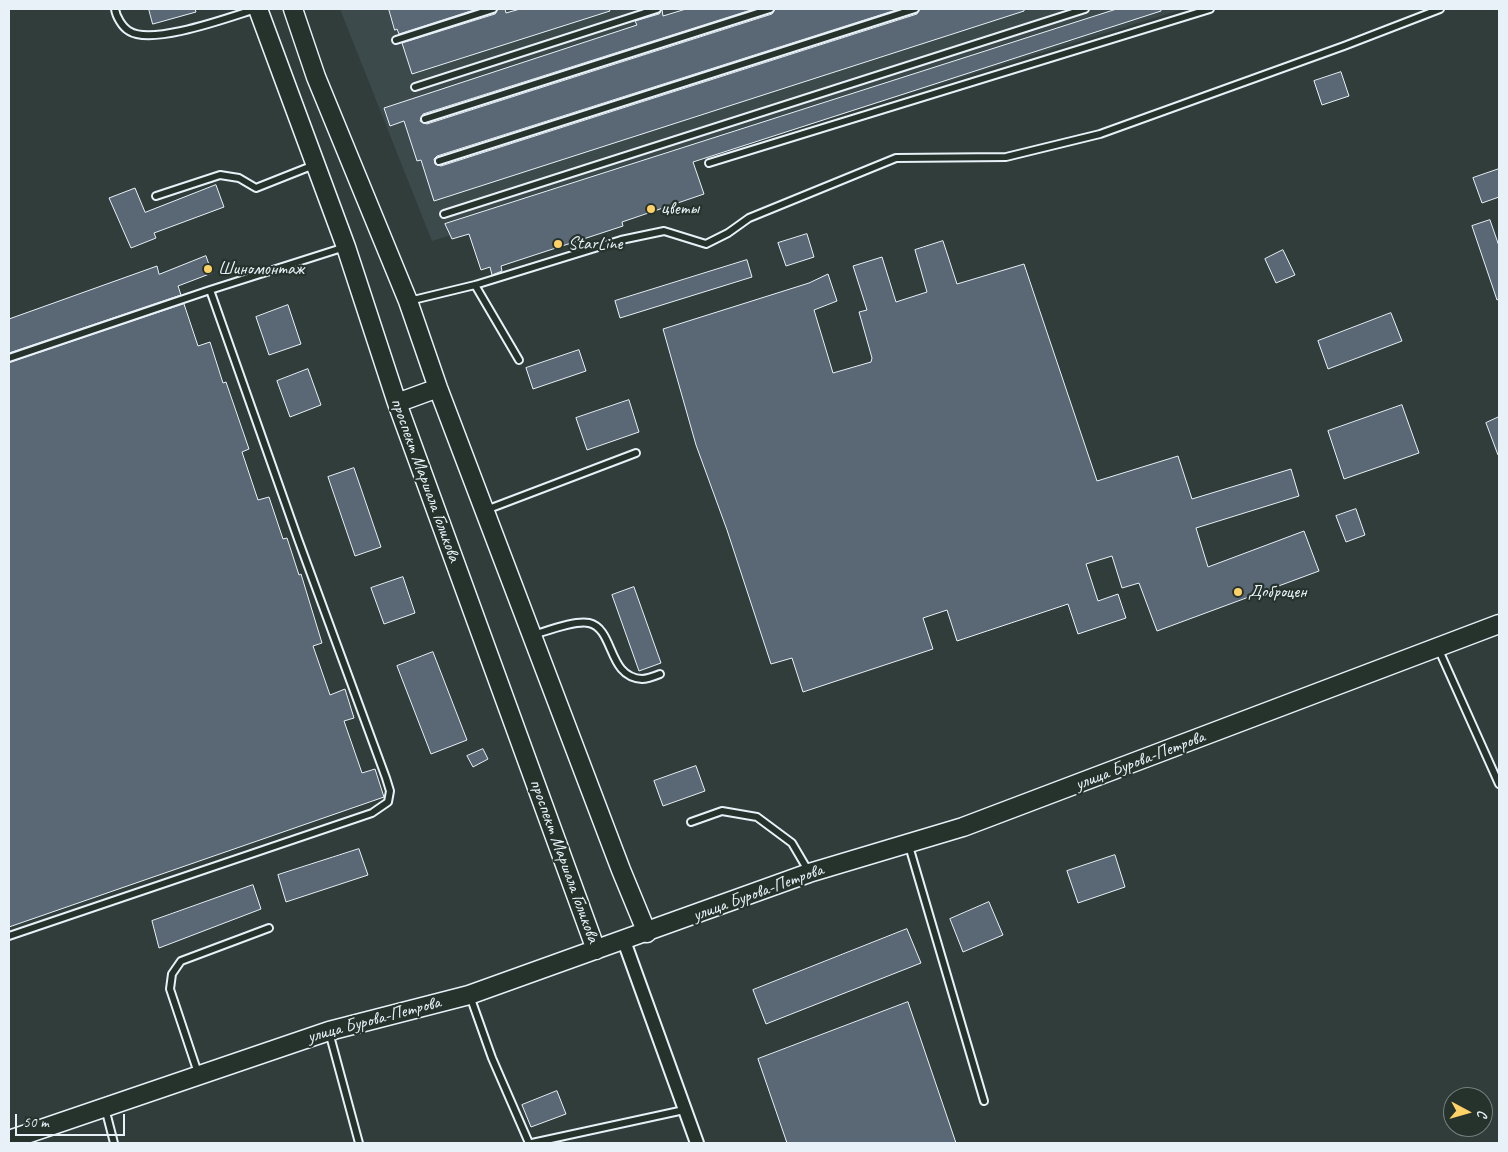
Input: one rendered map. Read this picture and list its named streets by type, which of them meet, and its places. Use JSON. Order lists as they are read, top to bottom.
{
  "streets": {
    "main road": ["проспект Маршала Голикова", "улица Бурова-Петрова"]
  },
  "crossings": [
    ["проспект Маршала Голикова", "улица Бурова-Петрова"]
  ],
  "places": [
    "цветы",
    "StarLine",
    "Шиномонтаж",
    "Доброцен"
  ],
  "scale_bar": "50 m",
  "north": "right"
}
